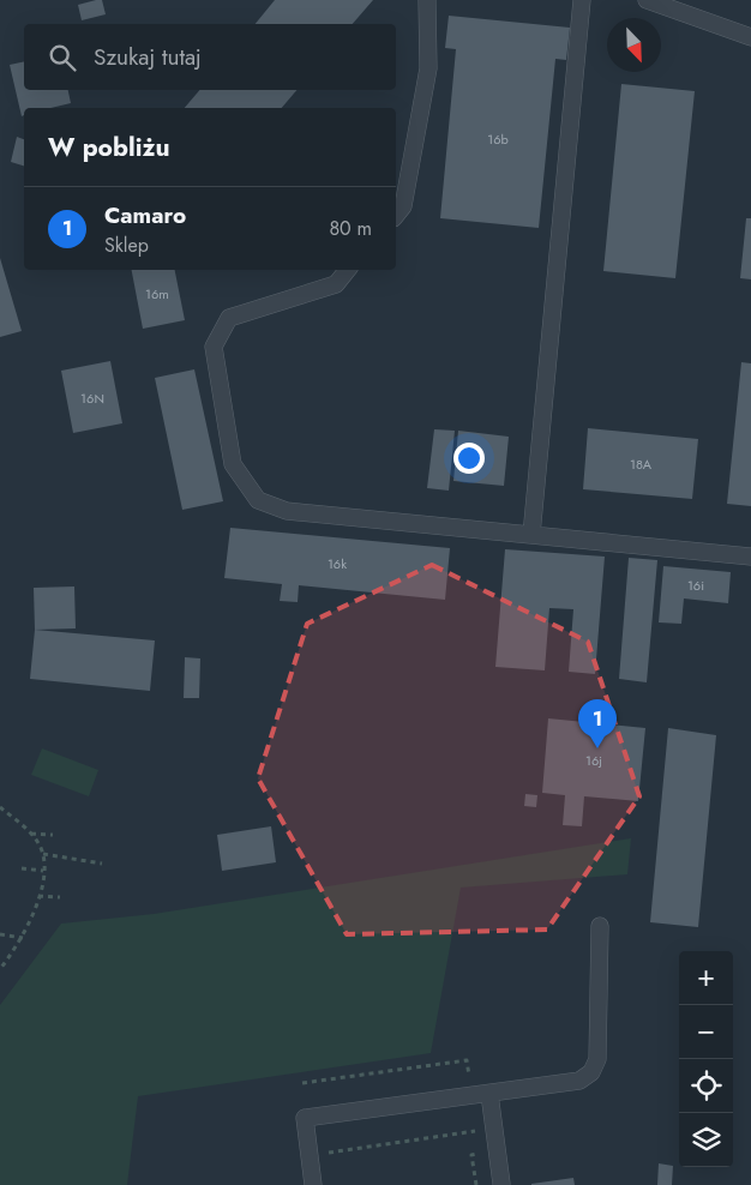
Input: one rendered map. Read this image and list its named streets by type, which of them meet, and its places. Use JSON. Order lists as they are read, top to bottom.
{
  "house_numbers": [
    "16b",
    "16m",
    "16N",
    "18A",
    "16k",
    "16i",
    "16j"
  ],
  "north": "bottom right",
  "page": {
    "search": "Szukaj tutaj",
    "heading": "W pobliżu",
    "list": [
      {
        "mark": "1",
        "name": "Camaro",
        "note": "Sklep",
        "value": "80 m"
      }
    ],
    "pins": "1",
    "map_buttons": ["+", "−"]
  }
}
